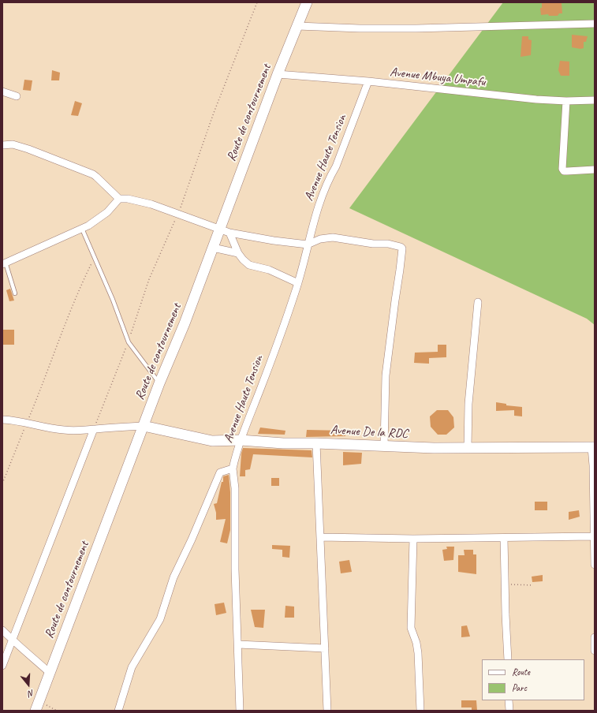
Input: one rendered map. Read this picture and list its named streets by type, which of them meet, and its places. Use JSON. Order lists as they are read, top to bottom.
{
  "streets": {
    "street": [
      "Avenue Mbuya Umpafu",
      "Route de contournement",
      "Avenue Haute Tension",
      "Avenue De la RDC"
    ]
  },
  "crossings": [
    ["Avenue Mbuya Umpafu", "Route de contournement"],
    ["Avenue Mbuya Umpafu", "Avenue Haute Tension"],
    ["Route de contournement", "Avenue De la RDC"],
    ["Avenue Haute Tension", "Avenue De la RDC"]
  ],
  "legend": ["Route", "Parc"],
  "north": "bottom"
}
